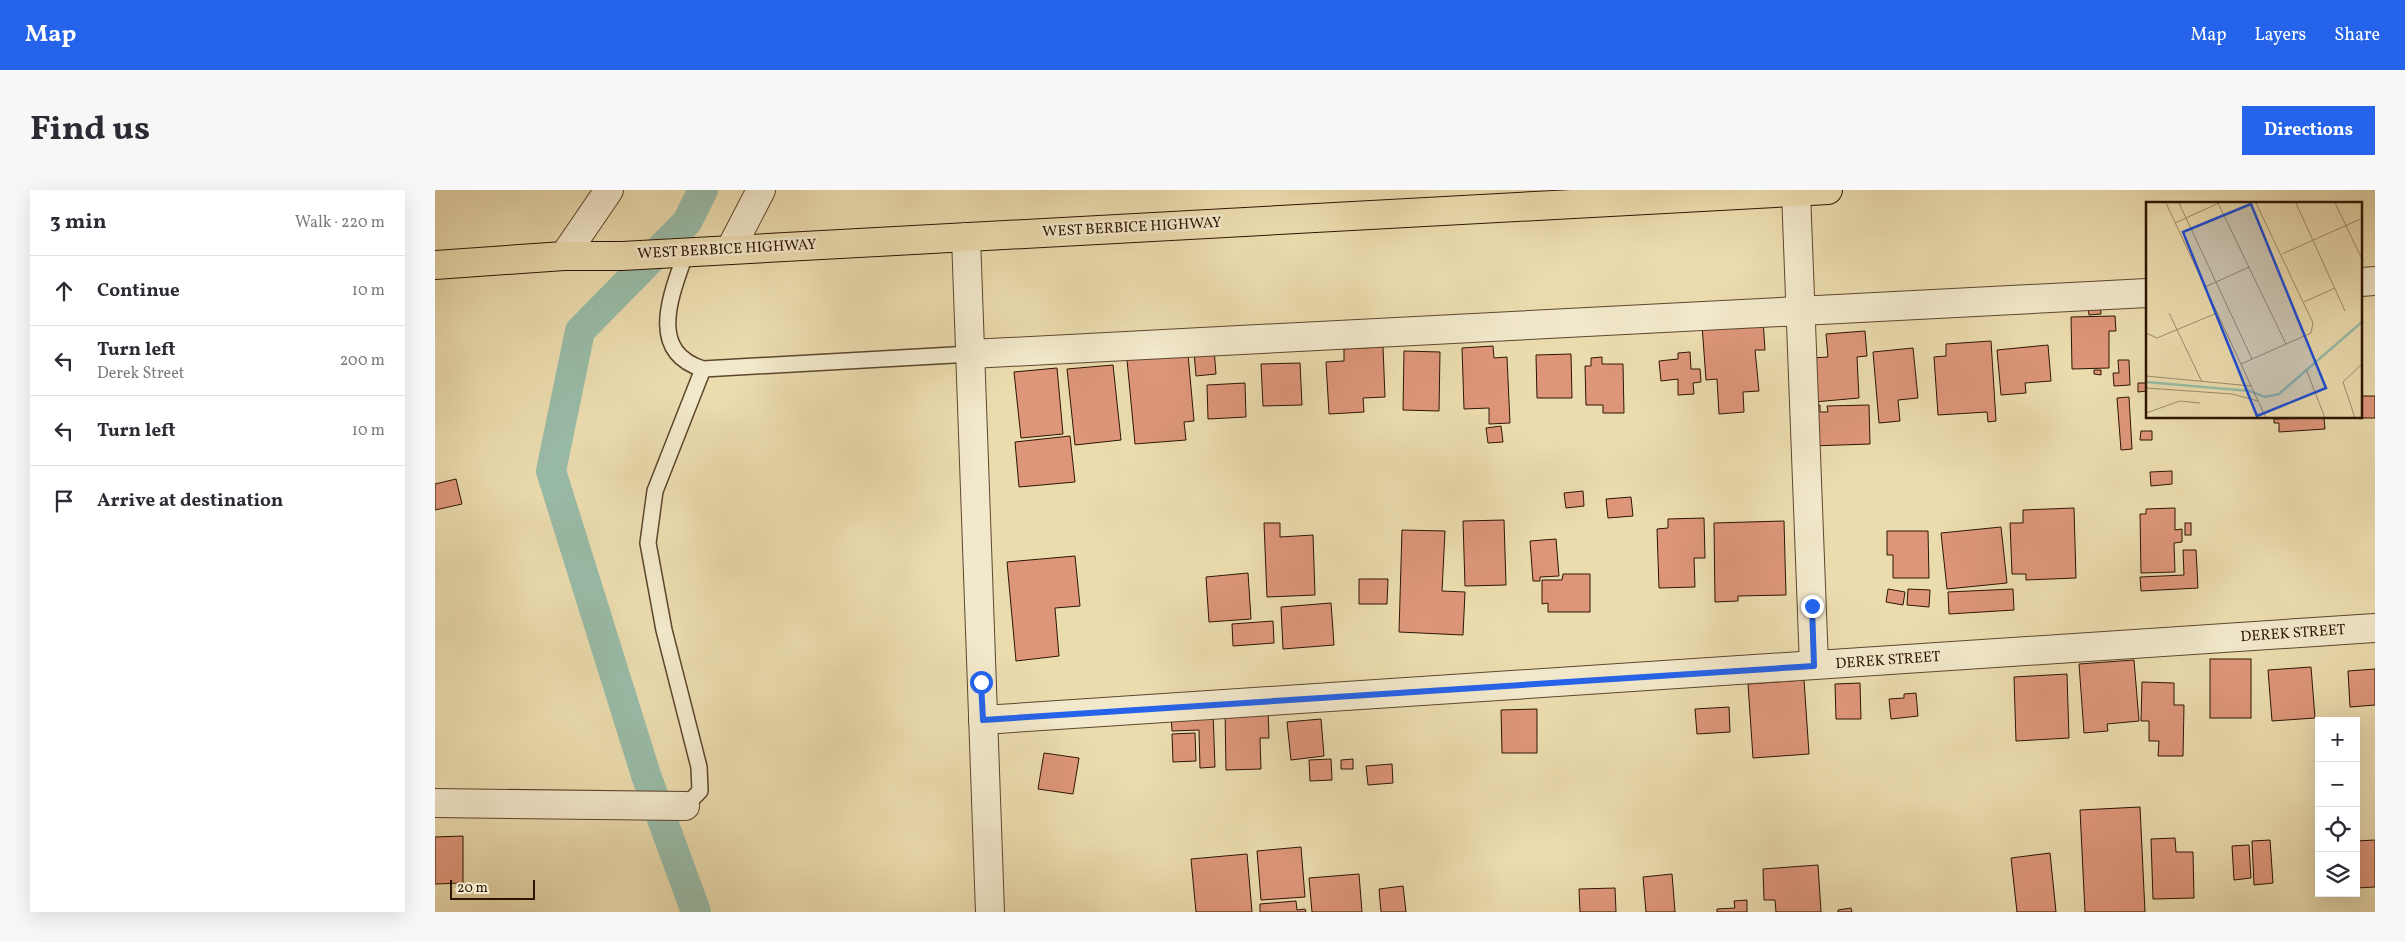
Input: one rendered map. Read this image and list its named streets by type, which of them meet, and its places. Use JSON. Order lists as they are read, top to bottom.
{
  "streets": {
    "main road": ["WEST BERBICE HIGHWAY"],
    "street": ["DEREK STREET"]
  },
  "scale_bar": "20 m",
  "page": {
    "header": "Map",
    "nav": ["Map", "Layers", "Share"],
    "title": "Find us",
    "buttons": "Directions",
    "heading": ["3 min", "Walk · 220 m"],
    "list": [
      ["Continue", "10 m"],
      ["Turn left", "Derek Street", "200 m"],
      ["Turn left", "10 m"],
      "Arrive at destination"
    ],
    "map_buttons": ["+", "−"],
    "scale": "20 m"
  }
}
